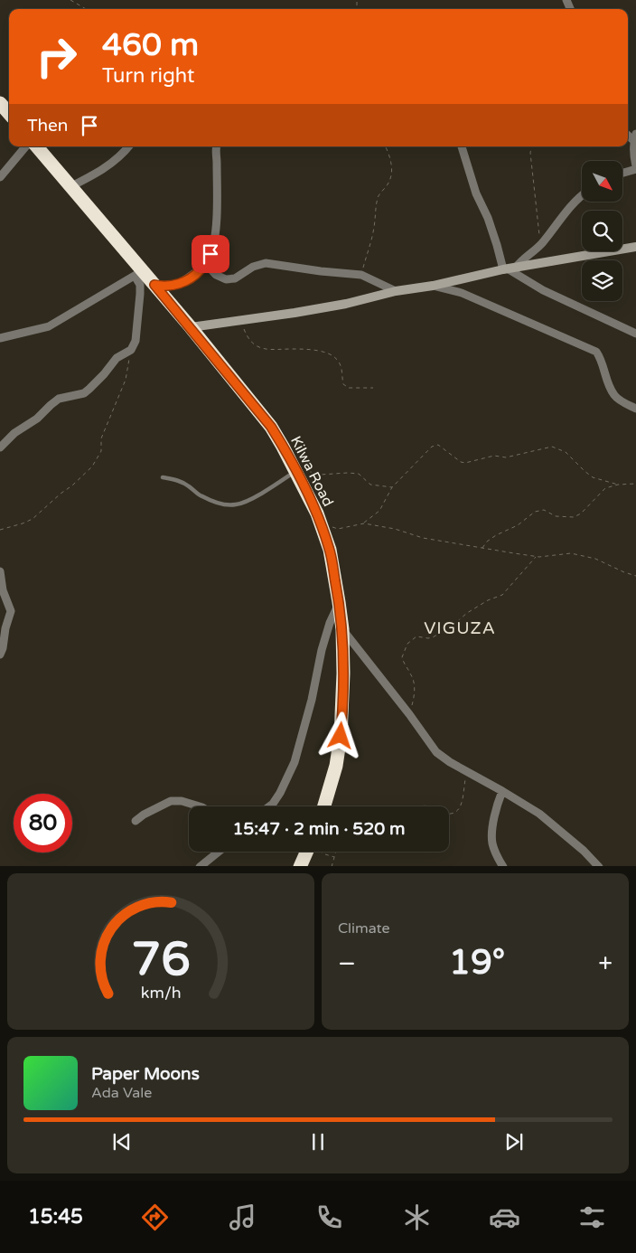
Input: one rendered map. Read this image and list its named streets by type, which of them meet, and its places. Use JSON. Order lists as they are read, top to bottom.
{
  "streets": {
    "highway": ["Kilwa Road"]
  },
  "districts": ["VIGUZA"],
  "north": "bottom right",
  "page": {
    "turn": ["460 m", "Turn right"],
    "then": "Then",
    "limit": "80",
    "trip": "15:47 · 2 min · 520 m",
    "tile": "Climate",
    "heat": ["−", "19°", "+"],
    "song": ["Paper Moons", "Ada Vale"],
    "tabs": "15:45",
    "gauge": ["76", "km/h"]
  }
}
